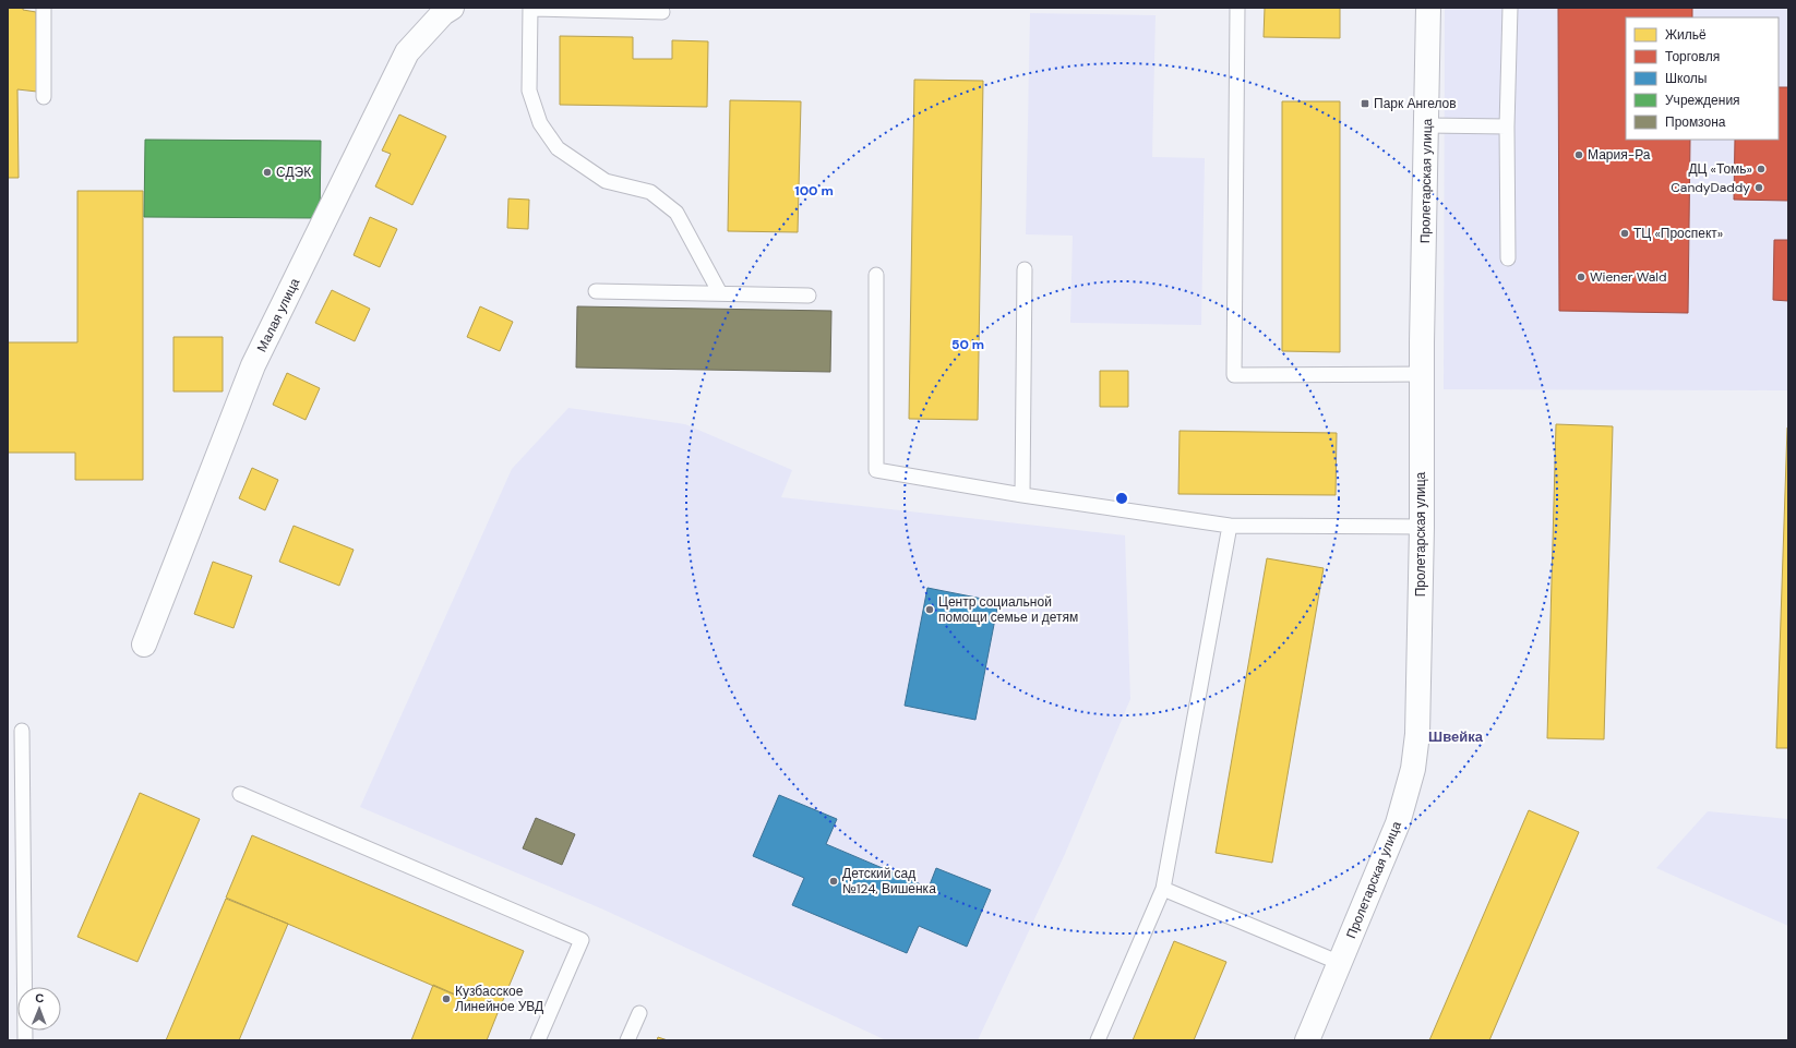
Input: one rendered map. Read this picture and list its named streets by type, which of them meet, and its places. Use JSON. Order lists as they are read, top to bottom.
{
  "streets": {
    "street": ["Пролетарская улица", "Малая улица"]
  },
  "districts": ["Швейка"],
  "places": {
    "transit": ["Парк Ангелов"],
    "other": [
      "Мария-Ра",
      "ДЦ «Томь»",
      "СДЭК",
      "CandyDaddy",
      "ТЦ «Проспект»",
      "Wiener Wald",
      "Центр социальной помощи семье и детям",
      "Детский сад №124, Вишенка",
      "Кузбасское Линейное УВД"
    ]
  },
  "legend": [
    "Жильё",
    "Торговля",
    "Школы",
    "Учреждения",
    "Промзона"
  ],
  "north": "top",
  "rings": ["100 m", "50 m"]
}
